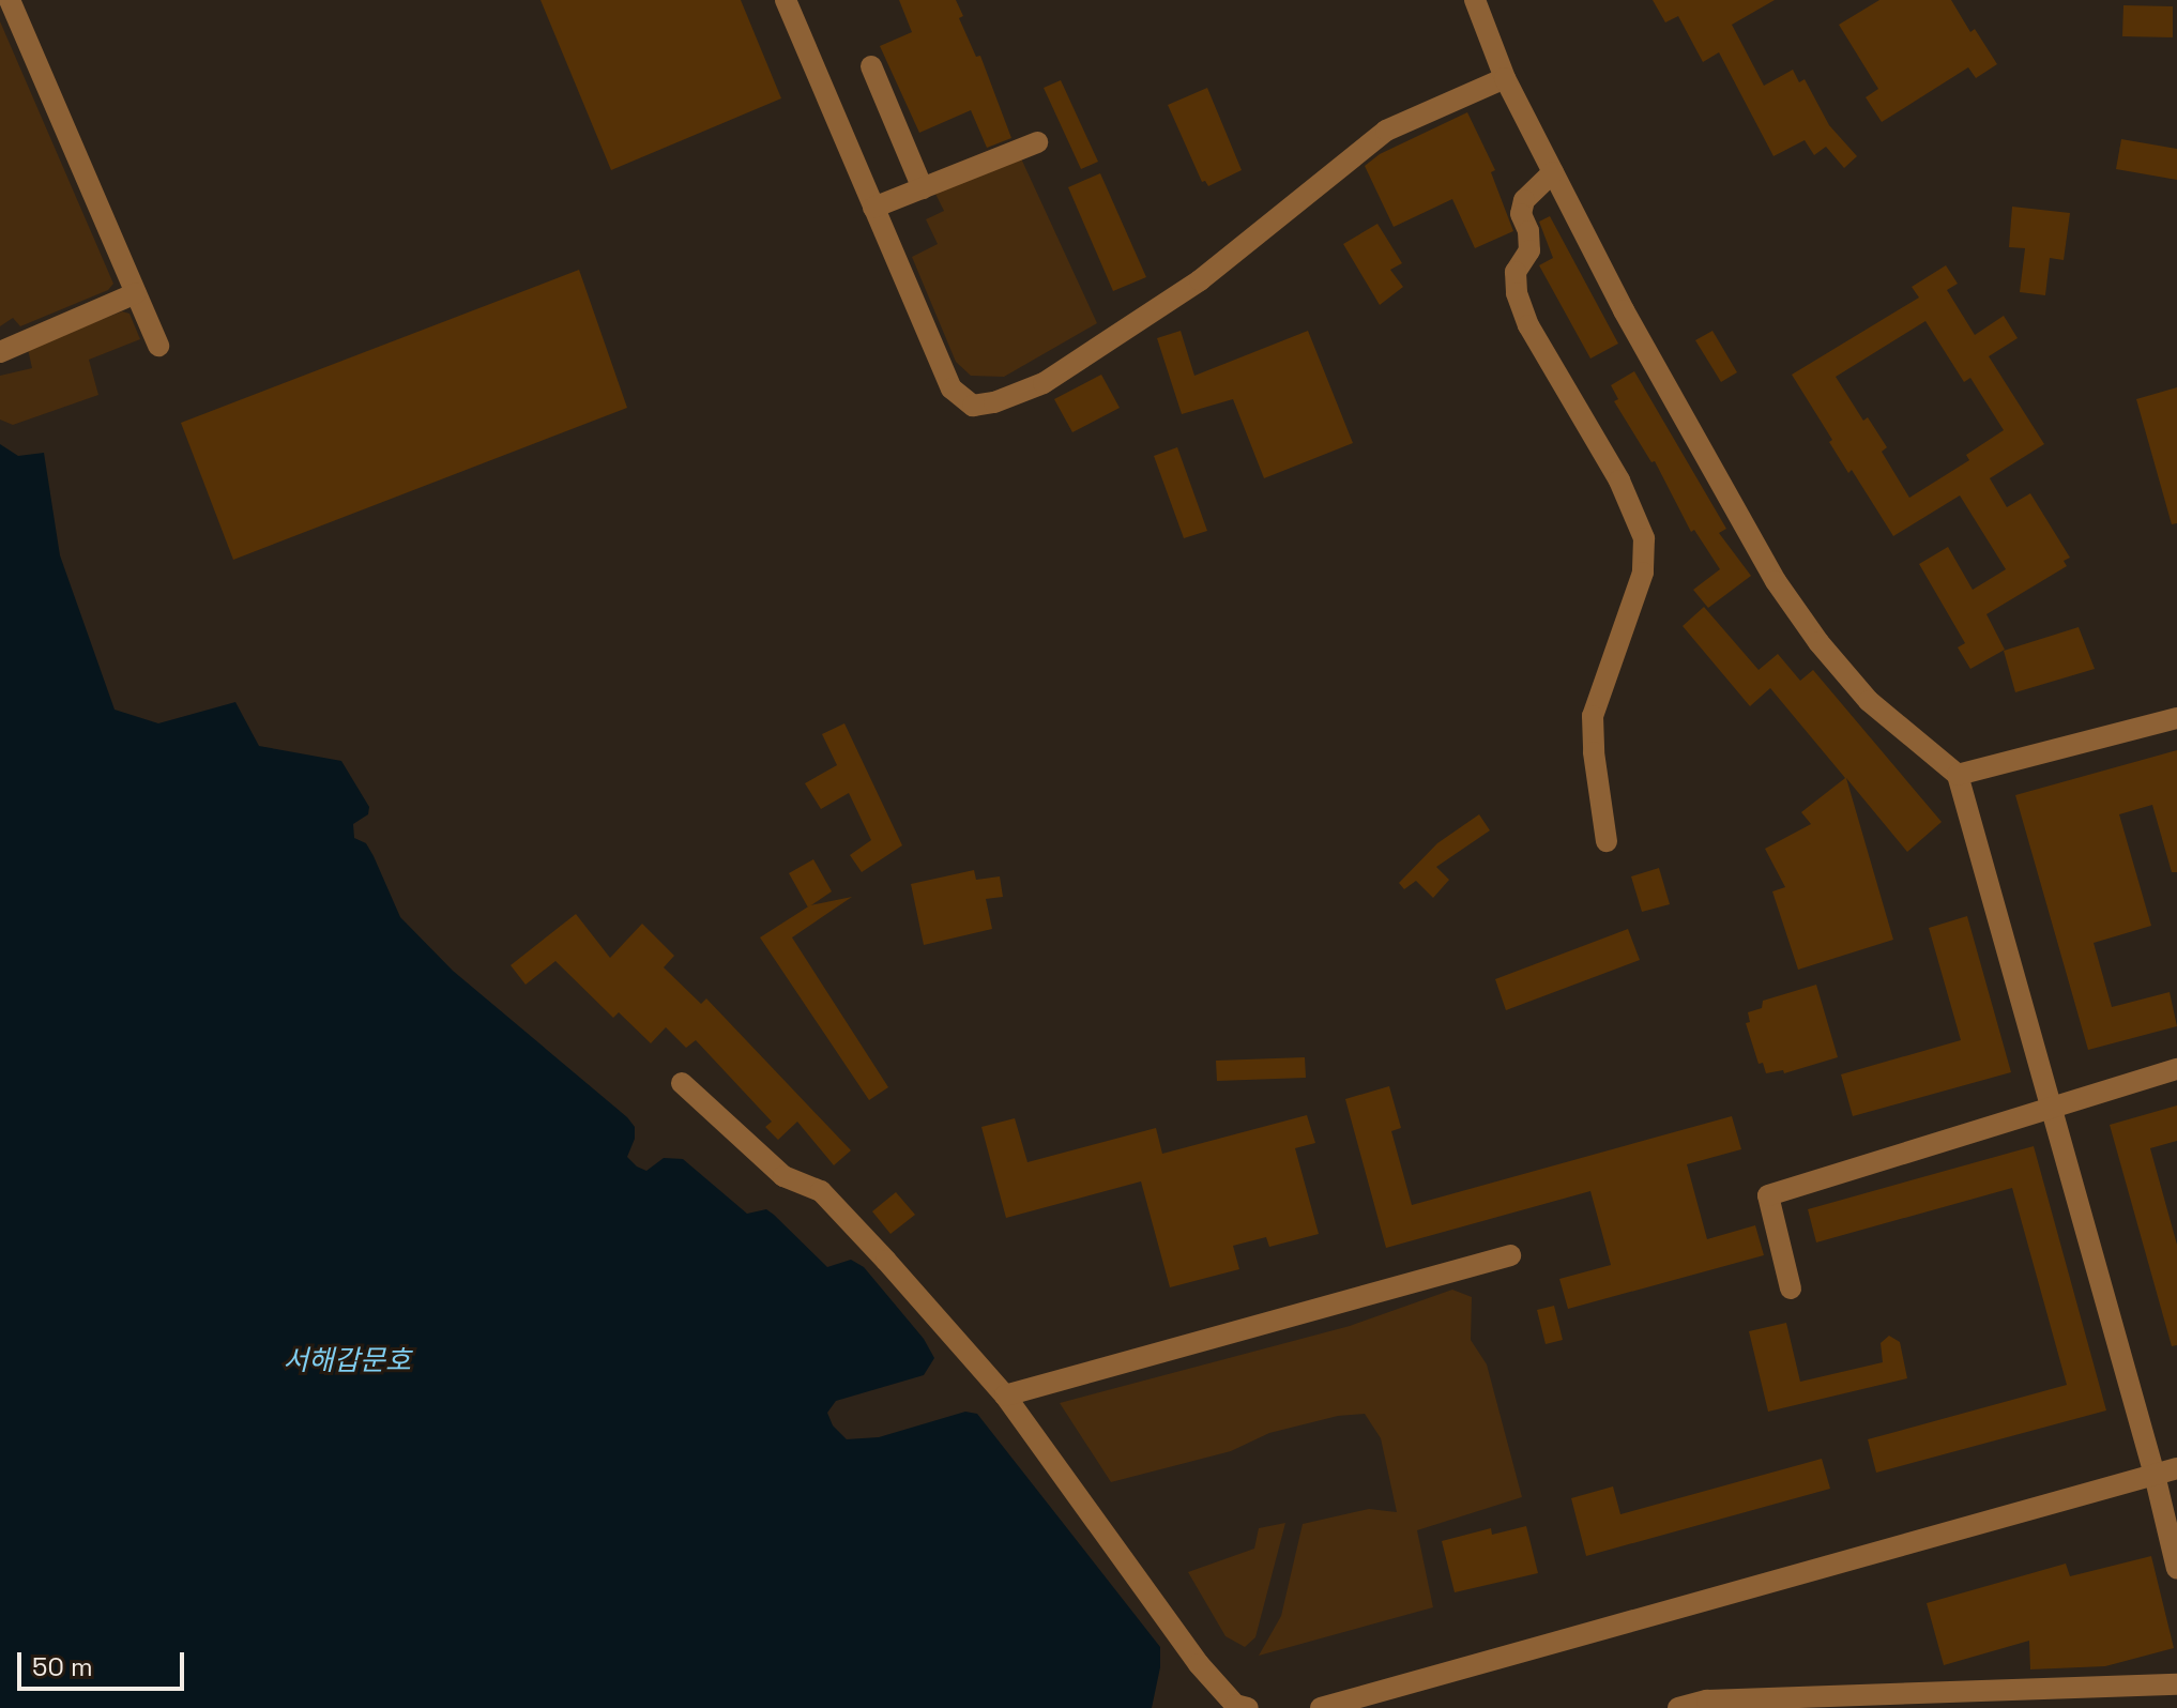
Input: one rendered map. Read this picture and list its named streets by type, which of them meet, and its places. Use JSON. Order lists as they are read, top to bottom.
{
  "water": ["서해갑문호"],
  "scale_bar": "50 m"
}
